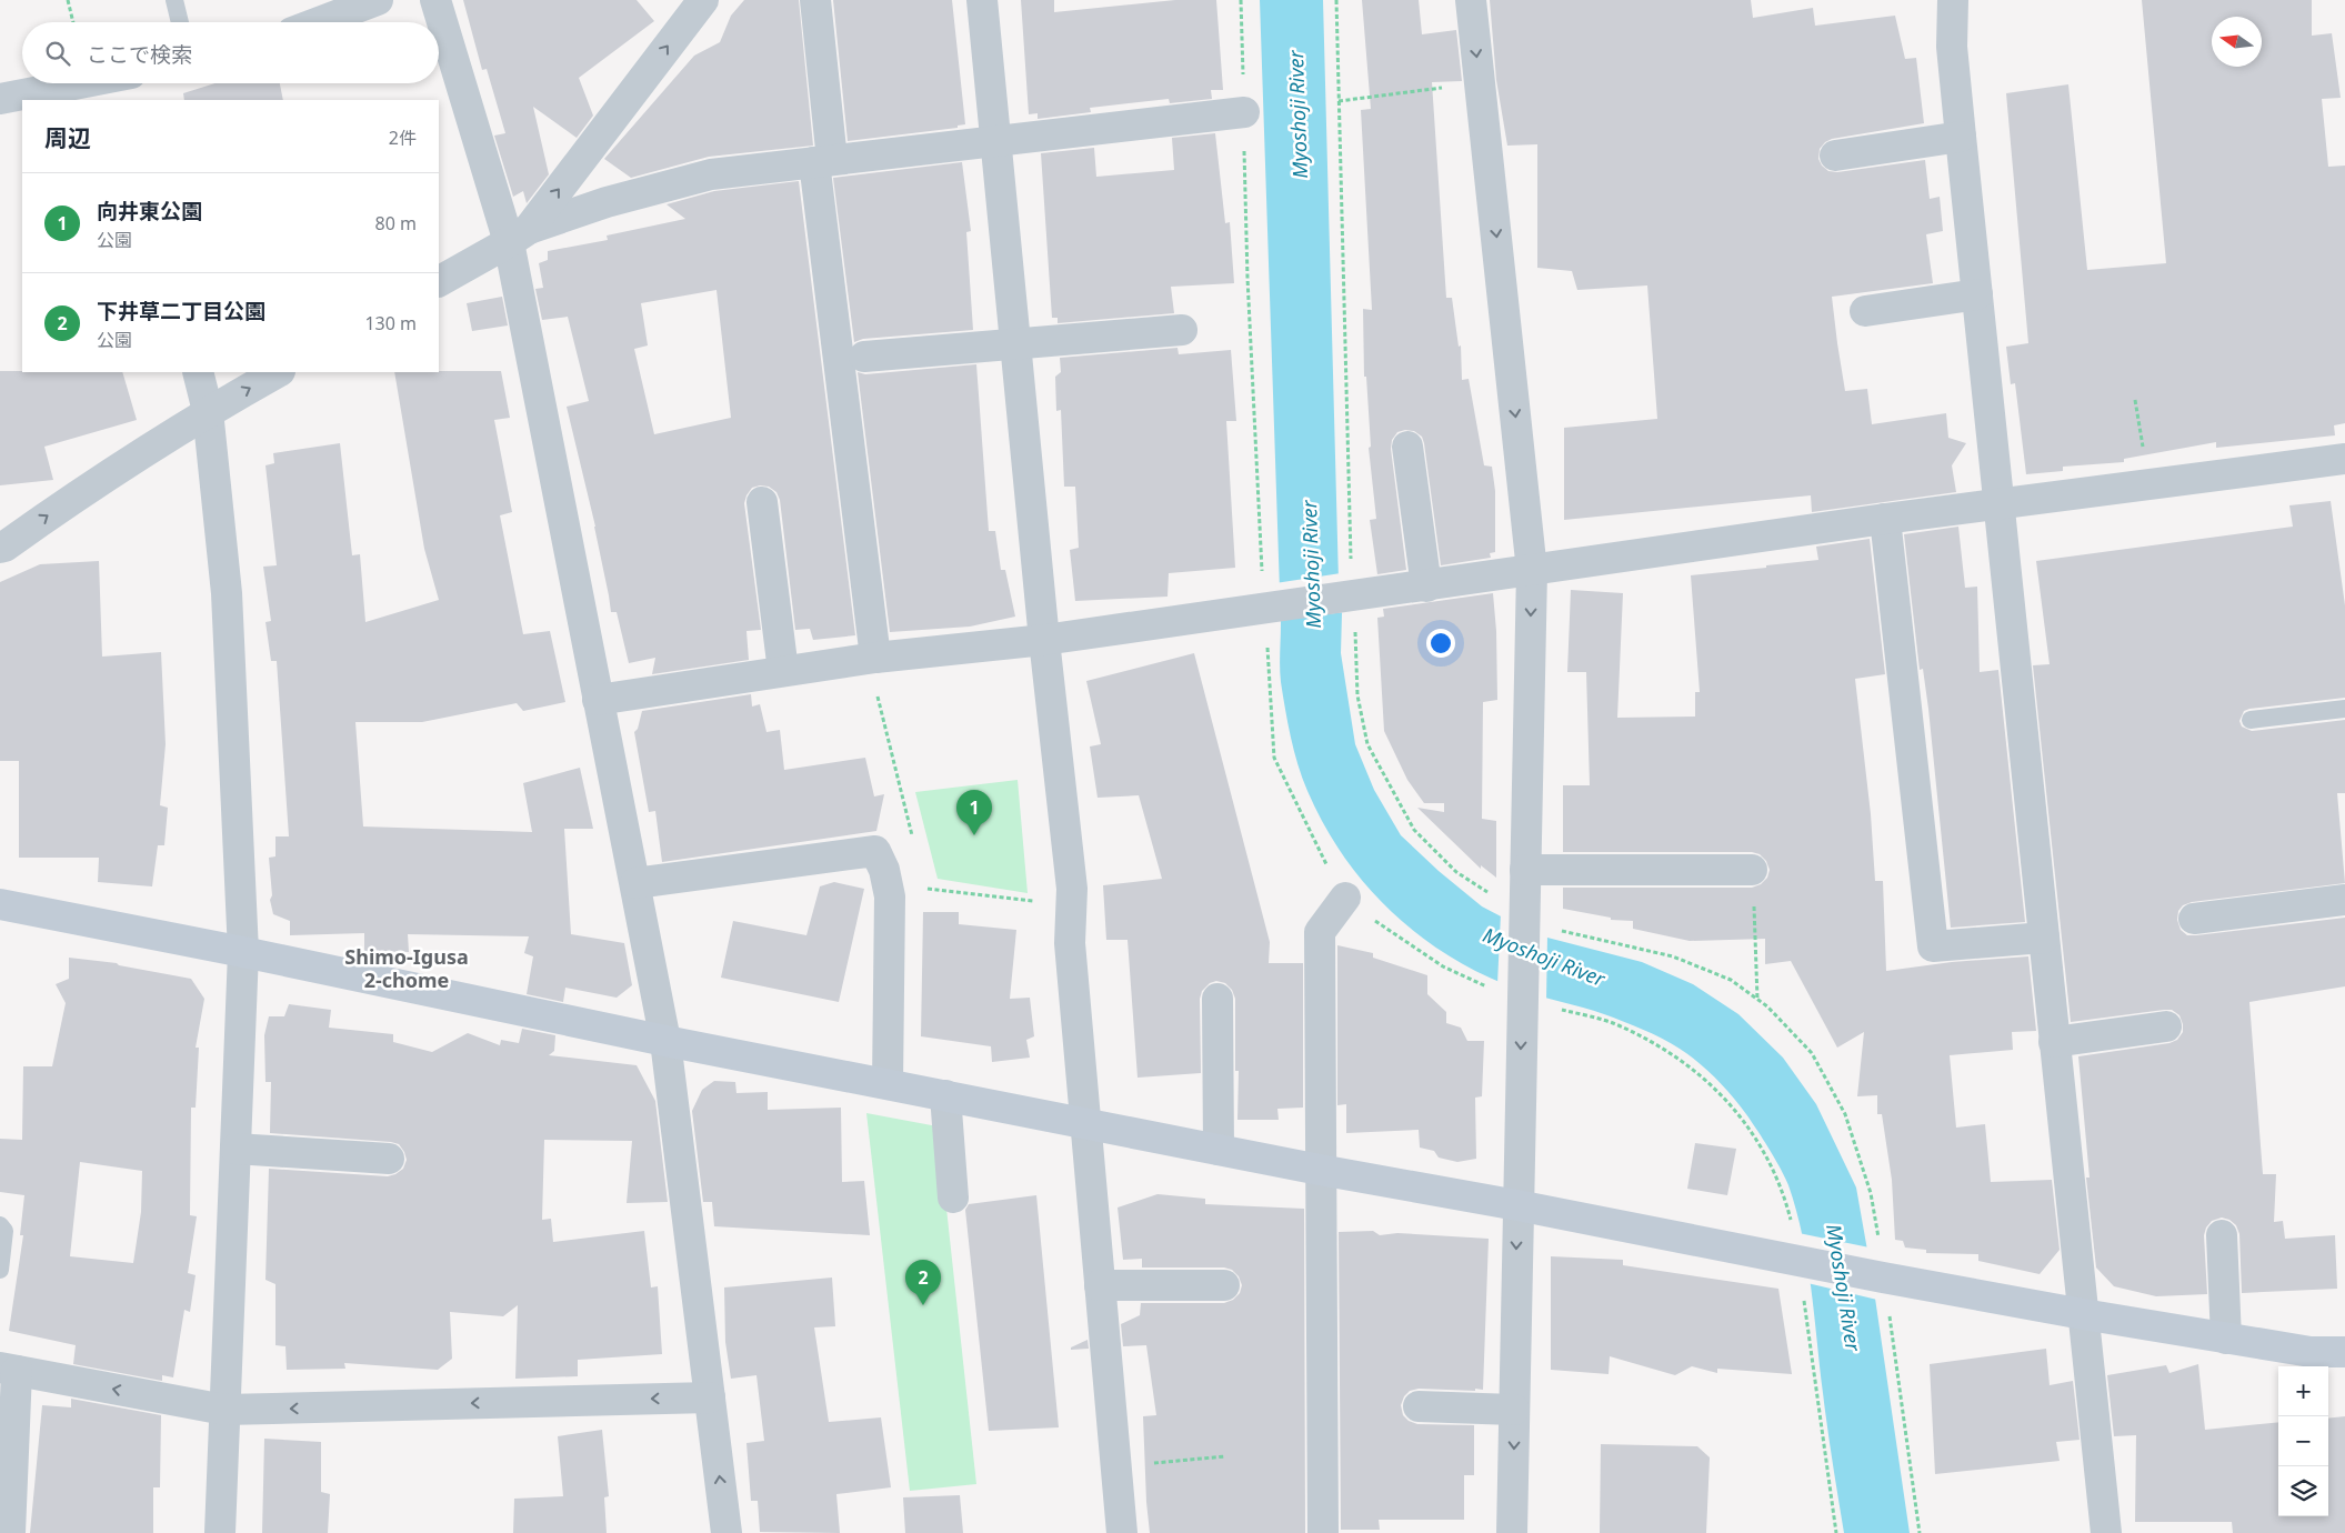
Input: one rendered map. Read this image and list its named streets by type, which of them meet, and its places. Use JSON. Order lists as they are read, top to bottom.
{
  "districts": ["Shimo-Igusa 2-chome"],
  "water": ["Myoshoji River"],
  "north": "left",
  "page": {
    "search": "ここで検索",
    "heading": ["周辺", "2件"],
    "list": [
      {
        "mark": "1",
        "name": "向井東公園",
        "note": "公園",
        "value": "80 m"
      },
      {
        "mark": "2",
        "name": "下井草二丁目公園",
        "note": "公園",
        "value": "130 m"
      }
    ],
    "pins": ["1", "2"],
    "map_buttons": ["+", "−"]
  }
}
